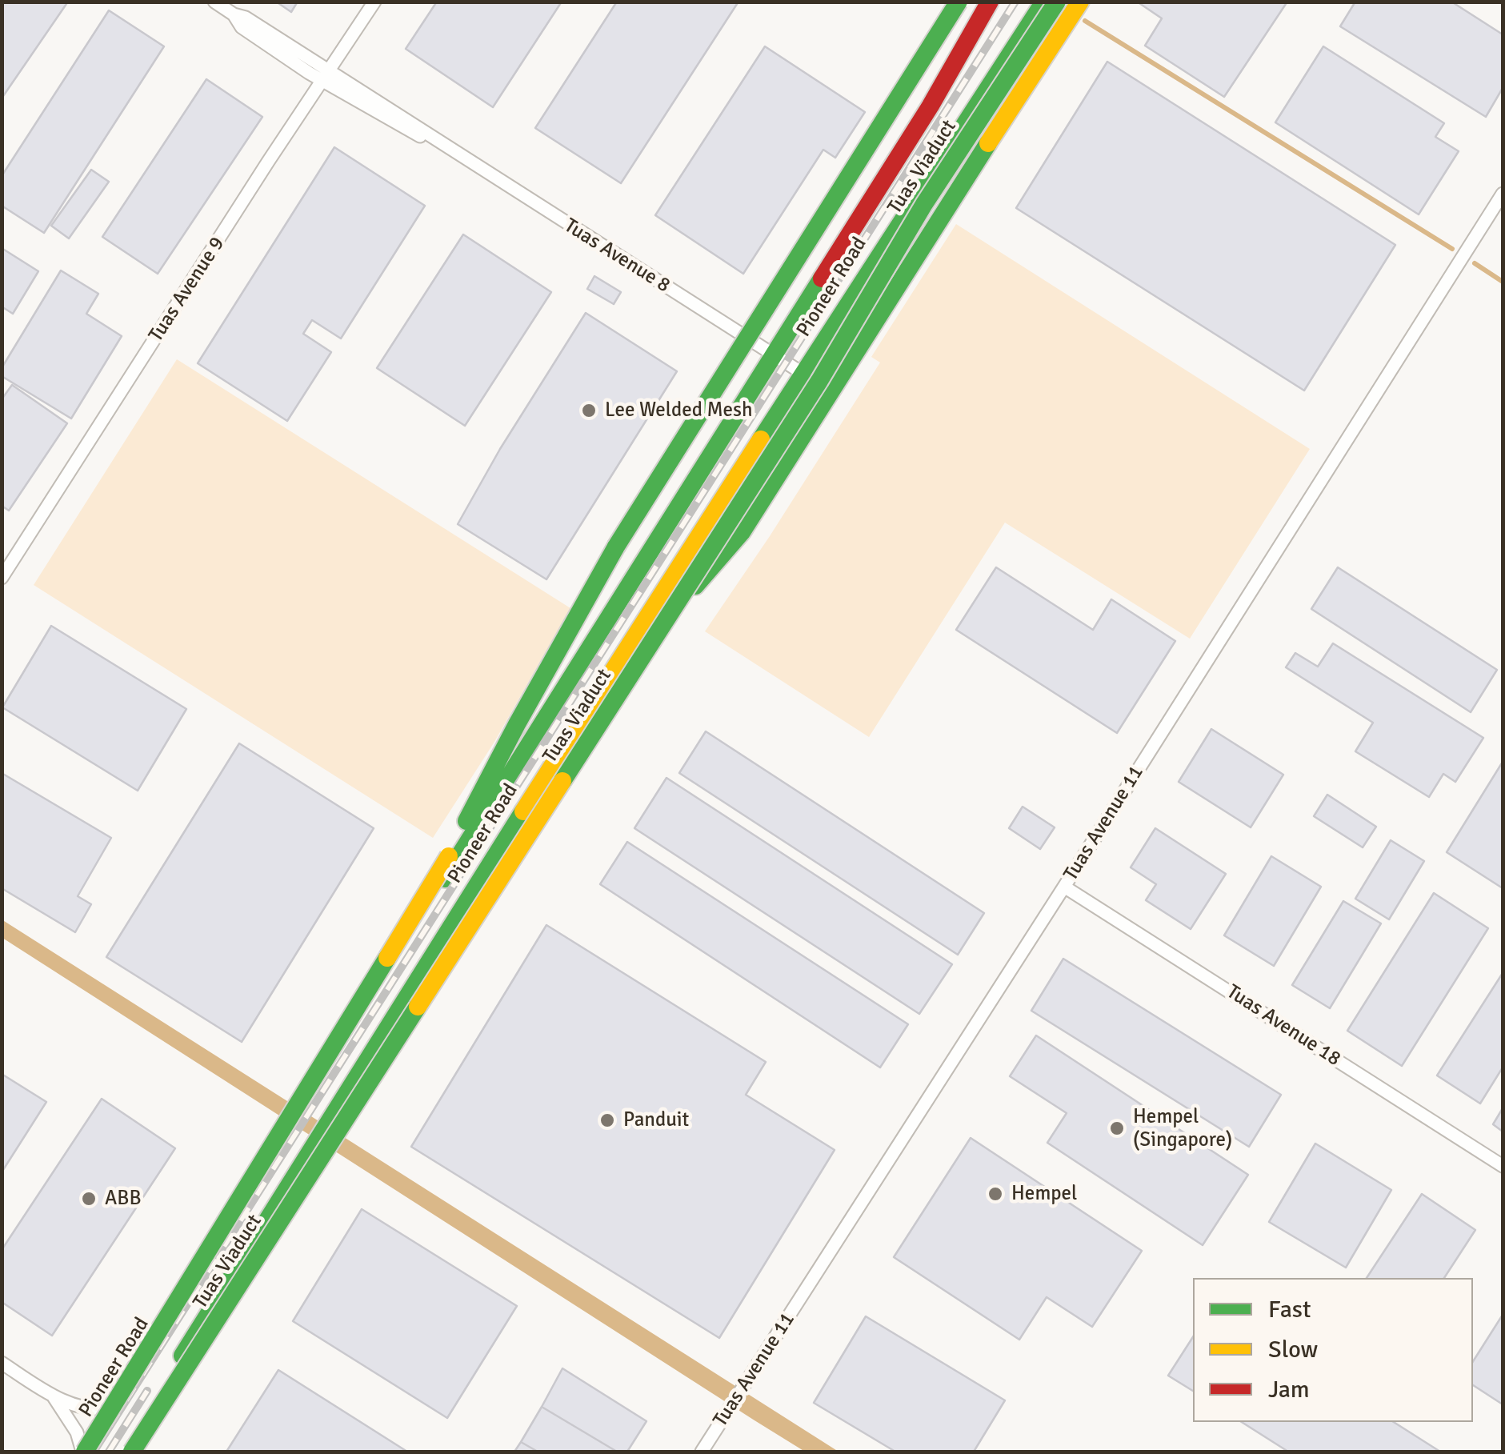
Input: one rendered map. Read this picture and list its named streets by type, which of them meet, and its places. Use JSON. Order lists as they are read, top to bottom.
{
  "streets": {
    "main road": ["Tuas Viaduct", "Pioneer Road"],
    "street": [
      "Tuas Avenue 8",
      "Tuas Avenue 9",
      "Tuas Avenue 11",
      "Tuas Avenue 18"
    ]
  },
  "crossings": [
    ["Tuas Viaduct", "Pioneer Road"],
    ["Tuas Avenue 8", "Pioneer Road"],
    ["Tuas Avenue 8", "Tuas Avenue 9"],
    ["Tuas Avenue 11", "Tuas Avenue 18"]
  ],
  "places": [
    "Lee Welded Mesh",
    "Panduit",
    "Hempel (Singapore)",
    "Hempel",
    "ABB"
  ],
  "legend": ["Fast", "Slow", "Jam"]
}
